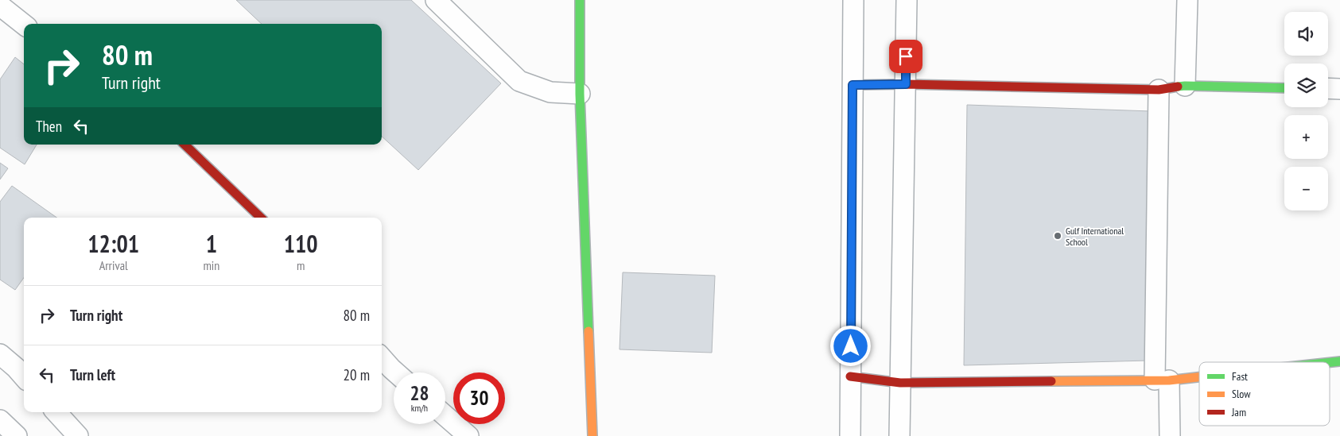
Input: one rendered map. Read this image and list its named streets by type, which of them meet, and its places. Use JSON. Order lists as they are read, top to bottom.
{
  "places": ["Gulf International School"],
  "legend": ["Fast", "Slow", "Jam"],
  "page": {
    "map_buttons": ["+", "−"],
    "turn": ["80 m", "Turn right"],
    "then": "Then",
    "eta": [
      "12:01",
      "Arrival",
      "1",
      "min",
      "110",
      "m"
    ],
    "list": [
      {
        "name": "Turn right",
        "value": "80 m"
      },
      {
        "name": "Turn left",
        "value": "20 m"
      }
    ],
    "speed": "28 km/h",
    "limit": "30"
  }
}
